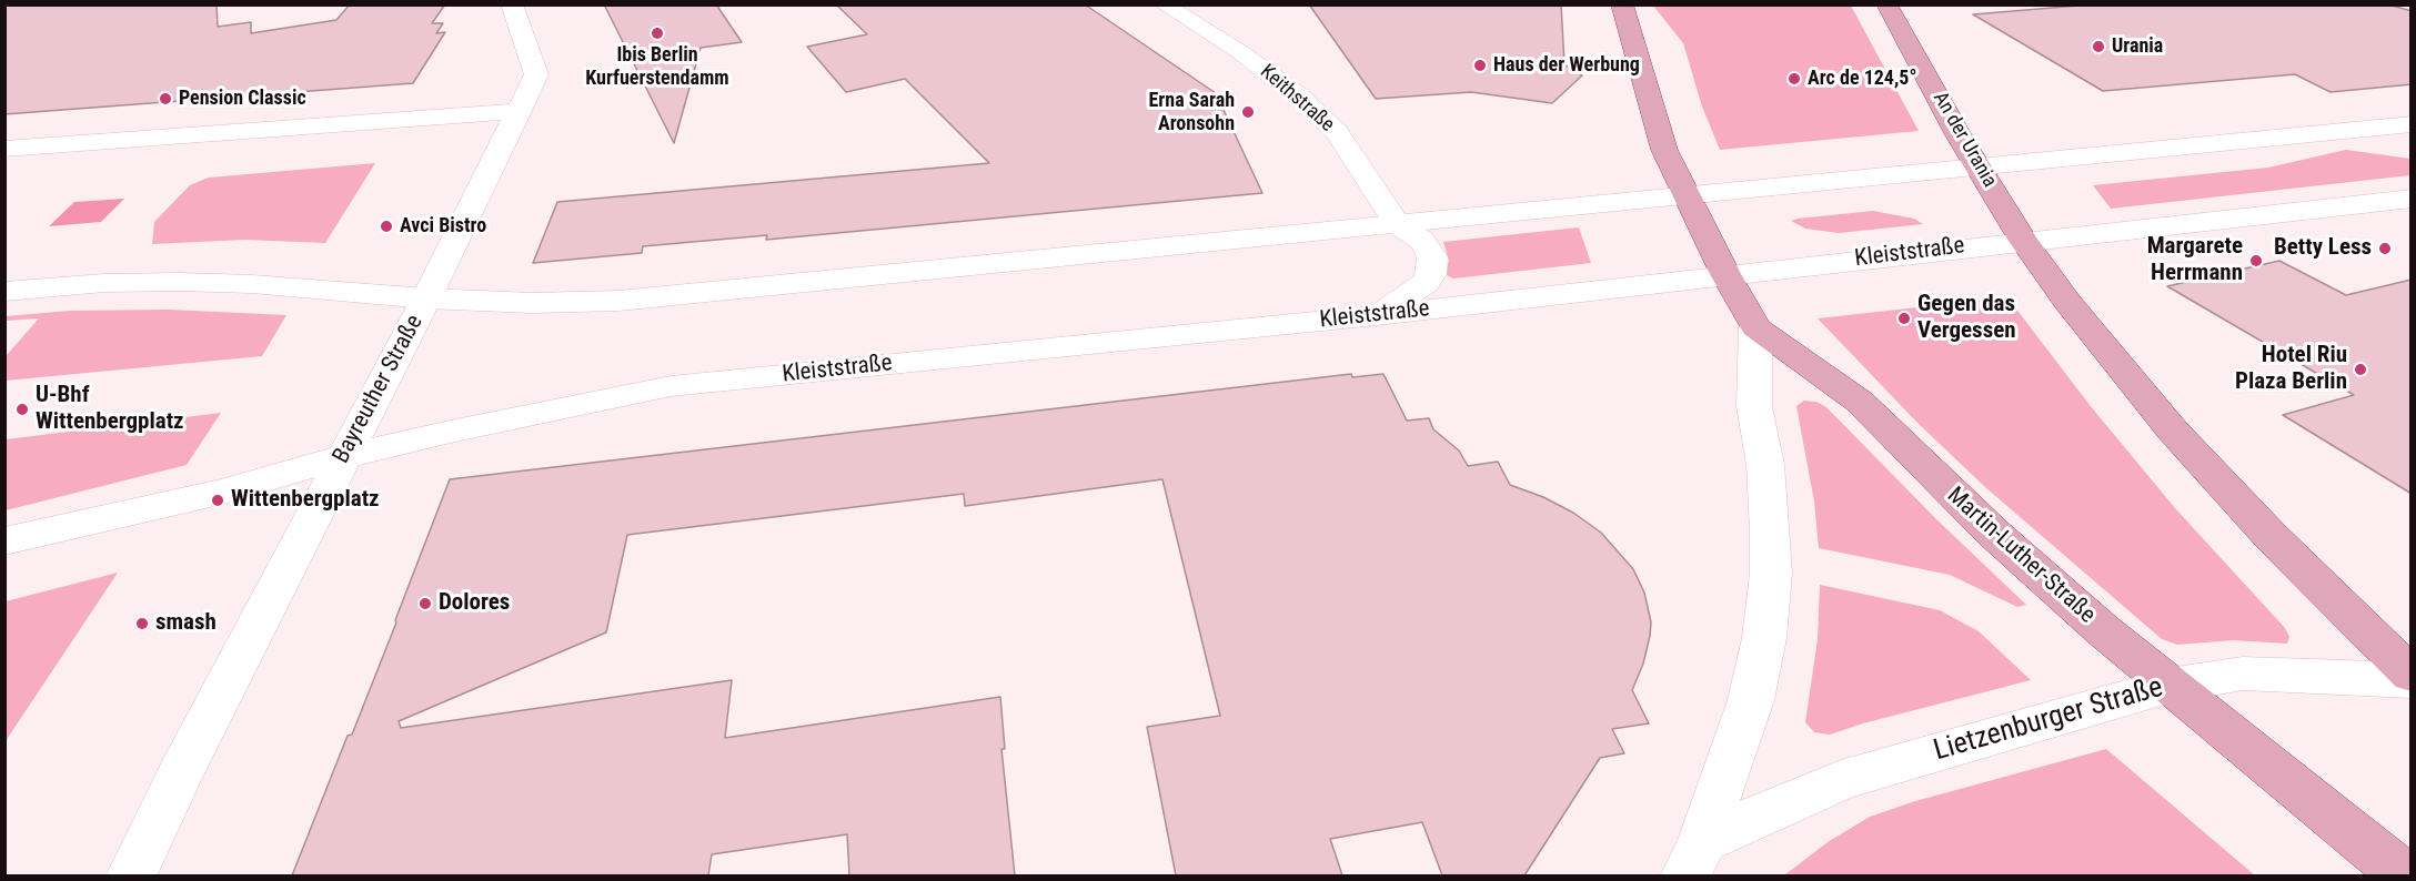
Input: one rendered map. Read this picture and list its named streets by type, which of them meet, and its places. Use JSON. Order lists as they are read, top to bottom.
{
  "streets": {
    "main road": [
      "Keithstraße",
      "An der Urania",
      "Kleiststraße",
      "Bayreuther Straße",
      "Martin-Luther-Straße",
      "Lietzenburger Straße"
    ]
  },
  "crossings": [
    ["An der Urania", "Kleiststraße"],
    ["Kleiststraße", "Bayreuther Straße"],
    ["Kleiststraße", "Martin-Luther-Straße"],
    ["Martin-Luther-Straße", "Lietzenburger Straße"]
  ],
  "places": [
    "Ibis Berlin Kurfuerstendamm",
    "Urania",
    "Haus der Werbung",
    "Arc de 124,5°",
    "Pension Classic",
    "Erna Sarah Aronsohn",
    "Avci Bistro",
    "Betty Less",
    "Margarete Herrmann",
    "Gegen das Vergessen",
    "Hotel Riu Plaza Berlin",
    "U-Bhf Wittenbergplatz",
    "Wittenbergplatz",
    "Dolores",
    "smash"
  ]
}
